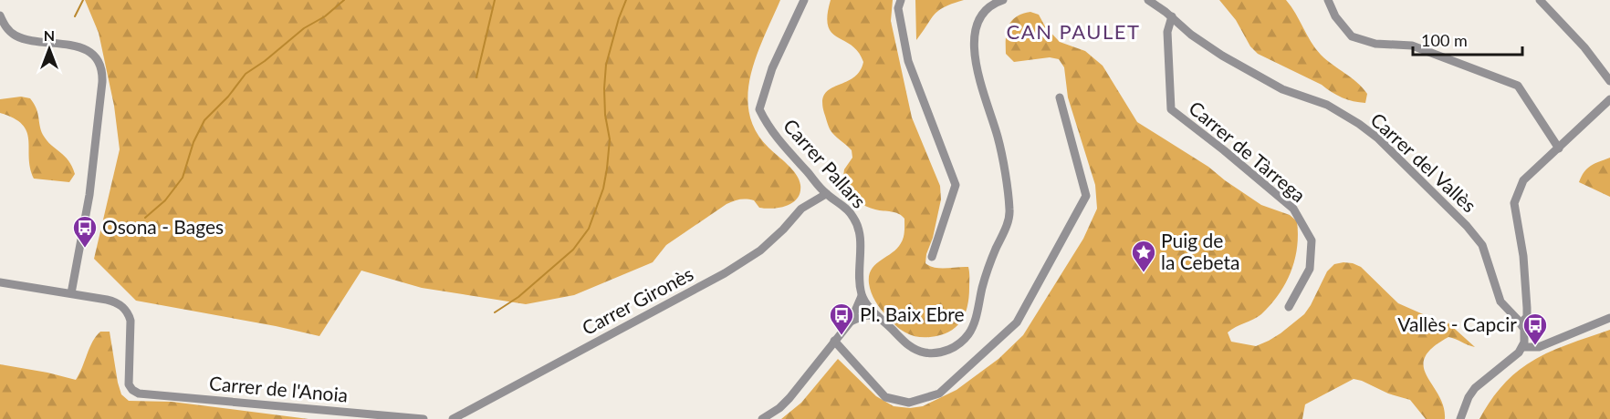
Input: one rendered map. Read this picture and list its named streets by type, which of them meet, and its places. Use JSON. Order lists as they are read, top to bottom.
{
  "streets": {
    "street": [
      "Carrer de Tàrrega",
      "Carrer del Vallès",
      "Carrer Pallars",
      "Carrer Gironès",
      "Carrer de l'Anoia"
    ]
  },
  "crossings": [
    ["Carrer de Tàrrega", "Carrer del Vallès"],
    ["Carrer Pallars", "Carrer Gironès"]
  ],
  "districts": ["CAN PAULET"],
  "places": {
    "bus stop": ["Osona - Bages", "Pl. Baix Ebre", "Vallès - Capcir"],
    "place": ["Puig de la Cebeta"]
  },
  "scale_bar": "100 m",
  "north": "top"
}
